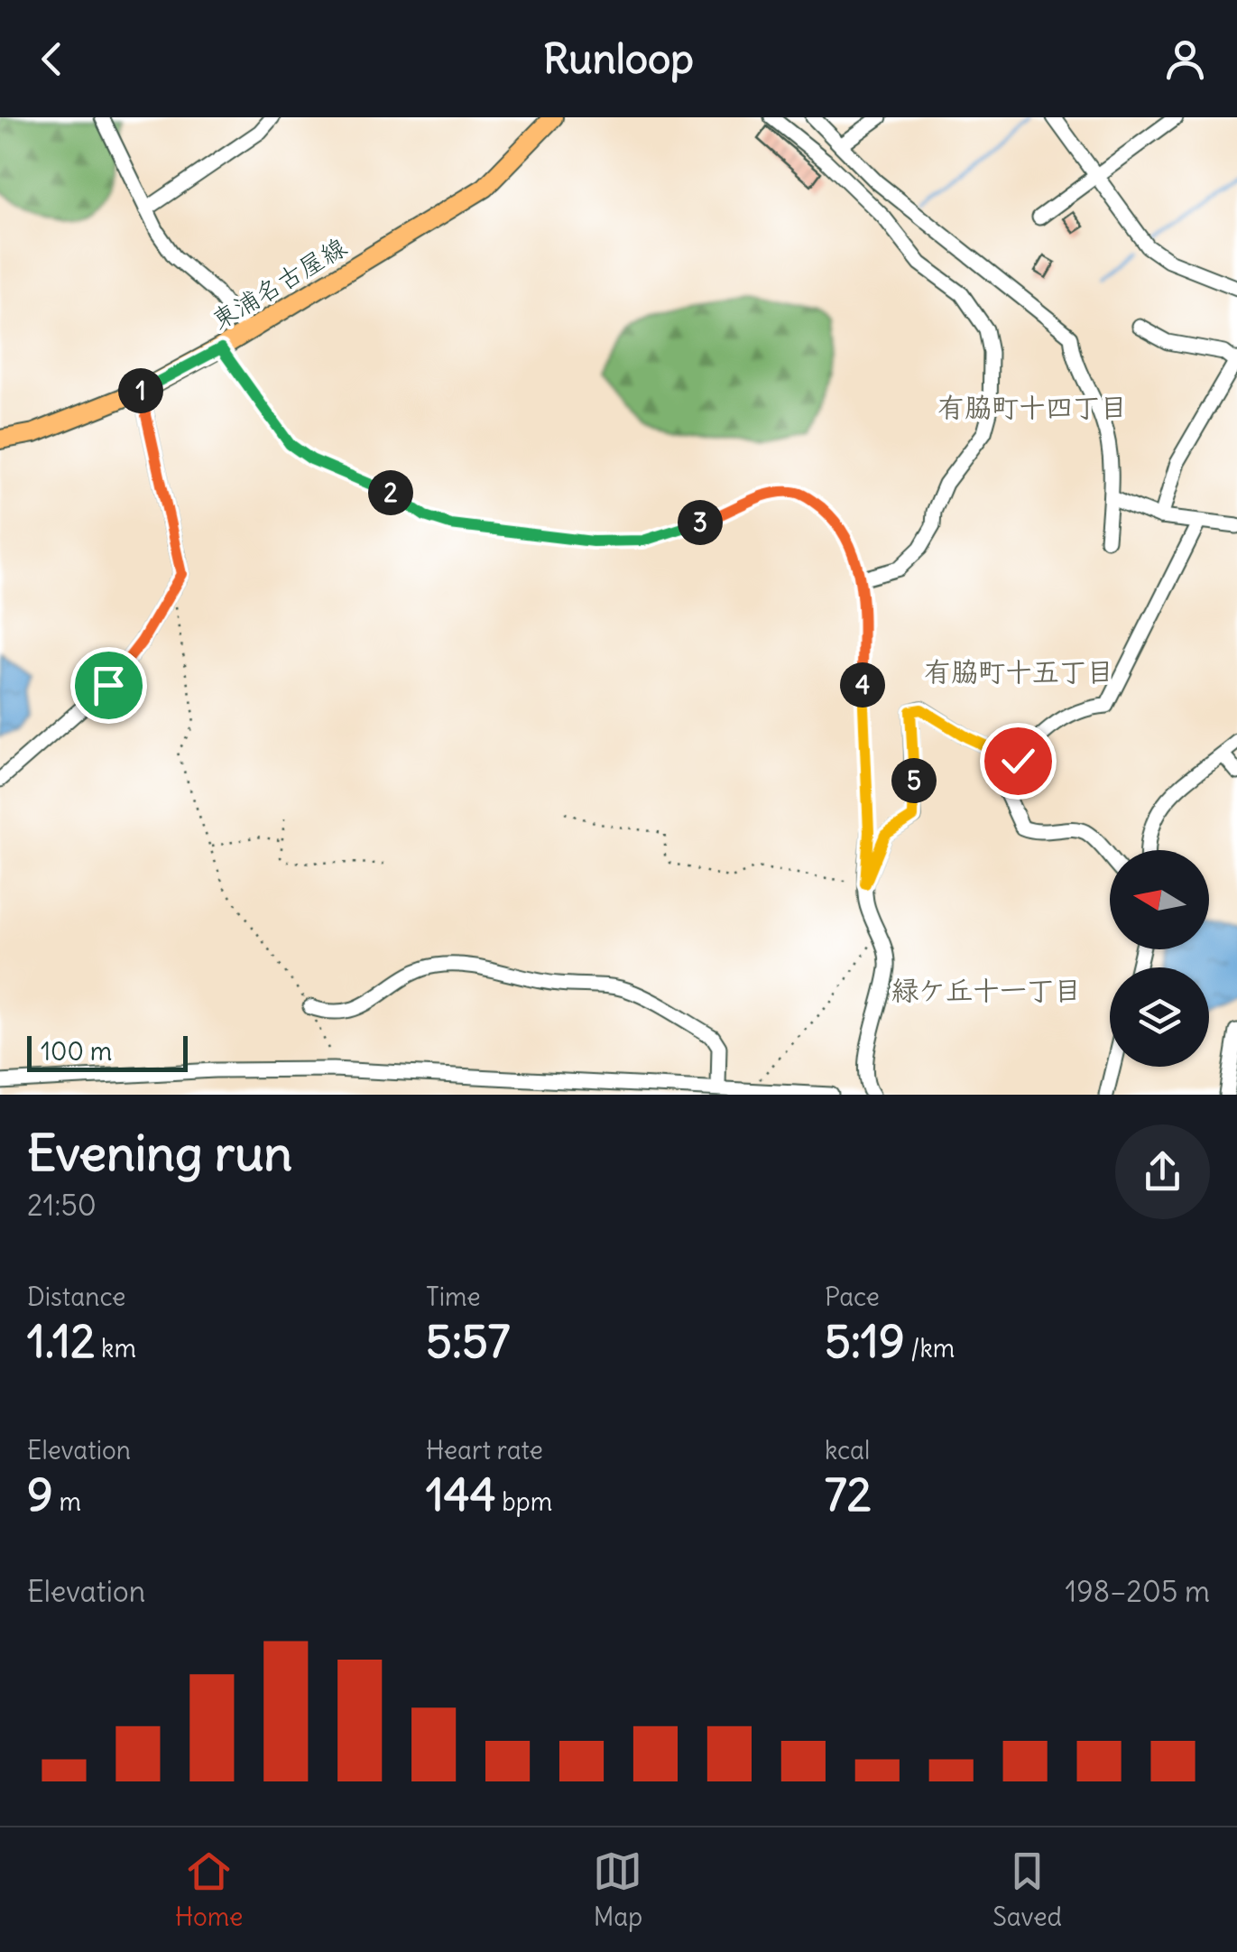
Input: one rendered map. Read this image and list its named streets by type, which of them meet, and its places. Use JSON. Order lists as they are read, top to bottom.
{
  "streets": {
    "main road": ["東浦名古屋線"]
  },
  "districts": ["有脇町十四丁目", "有脇町十五丁目", "緑ケ丘十一丁目"],
  "scale_bar": "100 m",
  "north": "left",
  "page": {
    "header": "Runloop",
    "pins": [
      "1",
      "2",
      "3",
      "4",
      "5"
    ],
    "scale": "100 m",
    "heading": ["Evening run", "21:50"],
    "stats": [
      ["Distance", "1.12 km"],
      ["Time", "5:57"],
      ["Pace", "5:19 /km"],
      ["Elevation", "9 m"],
      ["Heart rate", "144 bpm"],
      ["kcal", "72"]
    ],
    "chart": ["Elevation", "198–205 m"],
    "tabs": ["Home", "Map", "Saved"]
  }
}
